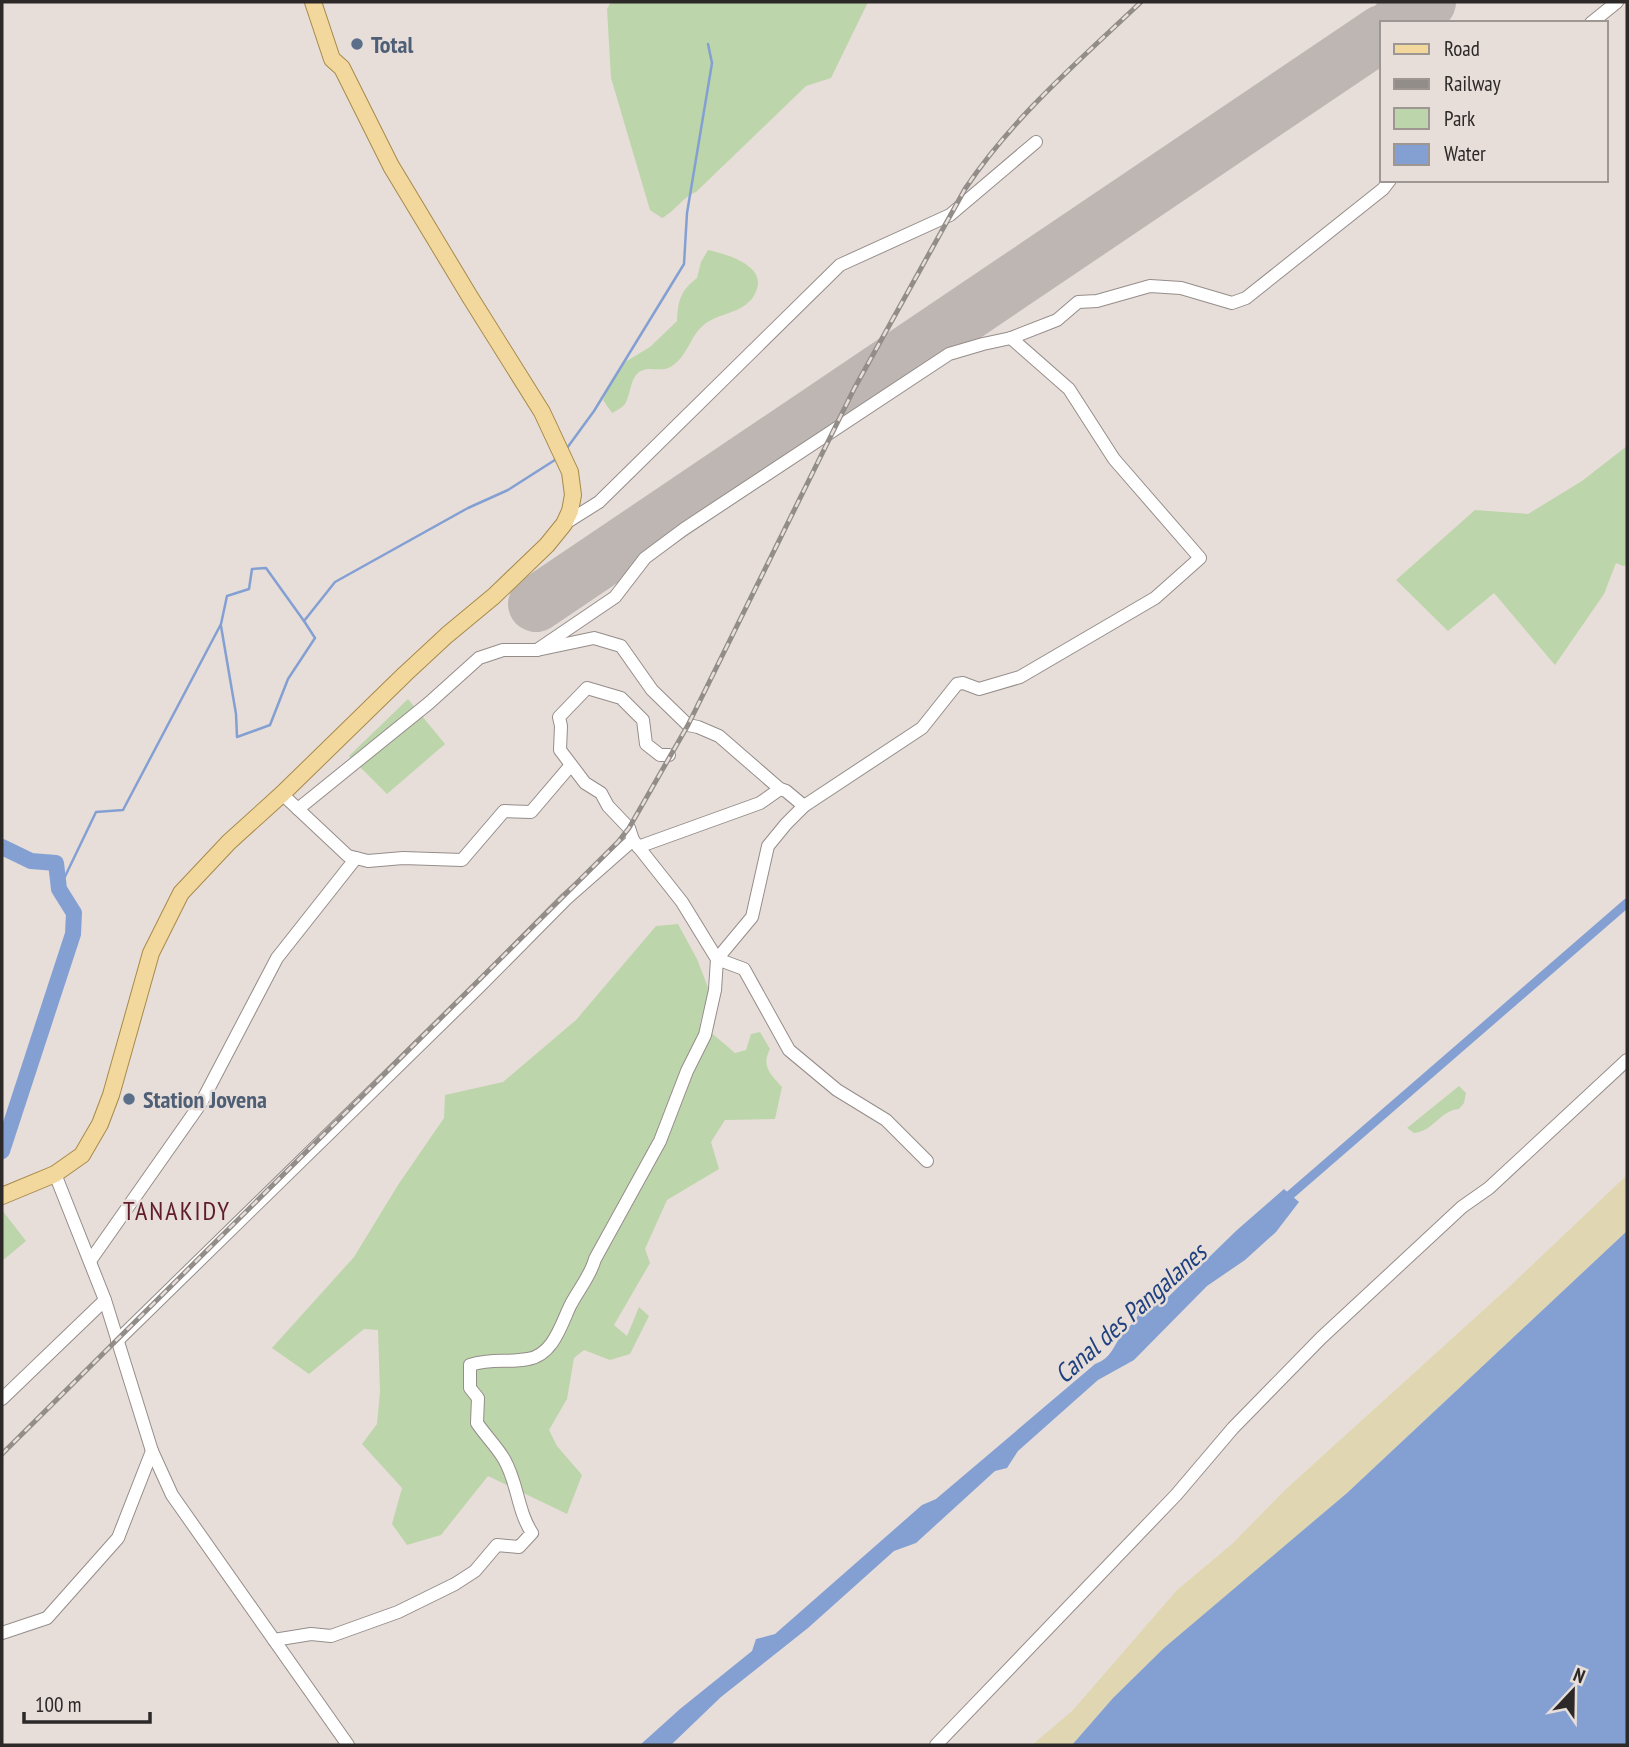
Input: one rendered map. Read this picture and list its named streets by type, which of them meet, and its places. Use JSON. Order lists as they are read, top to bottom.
{
  "districts": ["TANAKIDY"],
  "water": ["Canal des Pangalanes"],
  "places": ["Total", "Station Jovena"],
  "legend": [
    "Road",
    "Railway",
    "Park",
    "Water"
  ],
  "scale_bar": "100 m",
  "north": "top"
}
